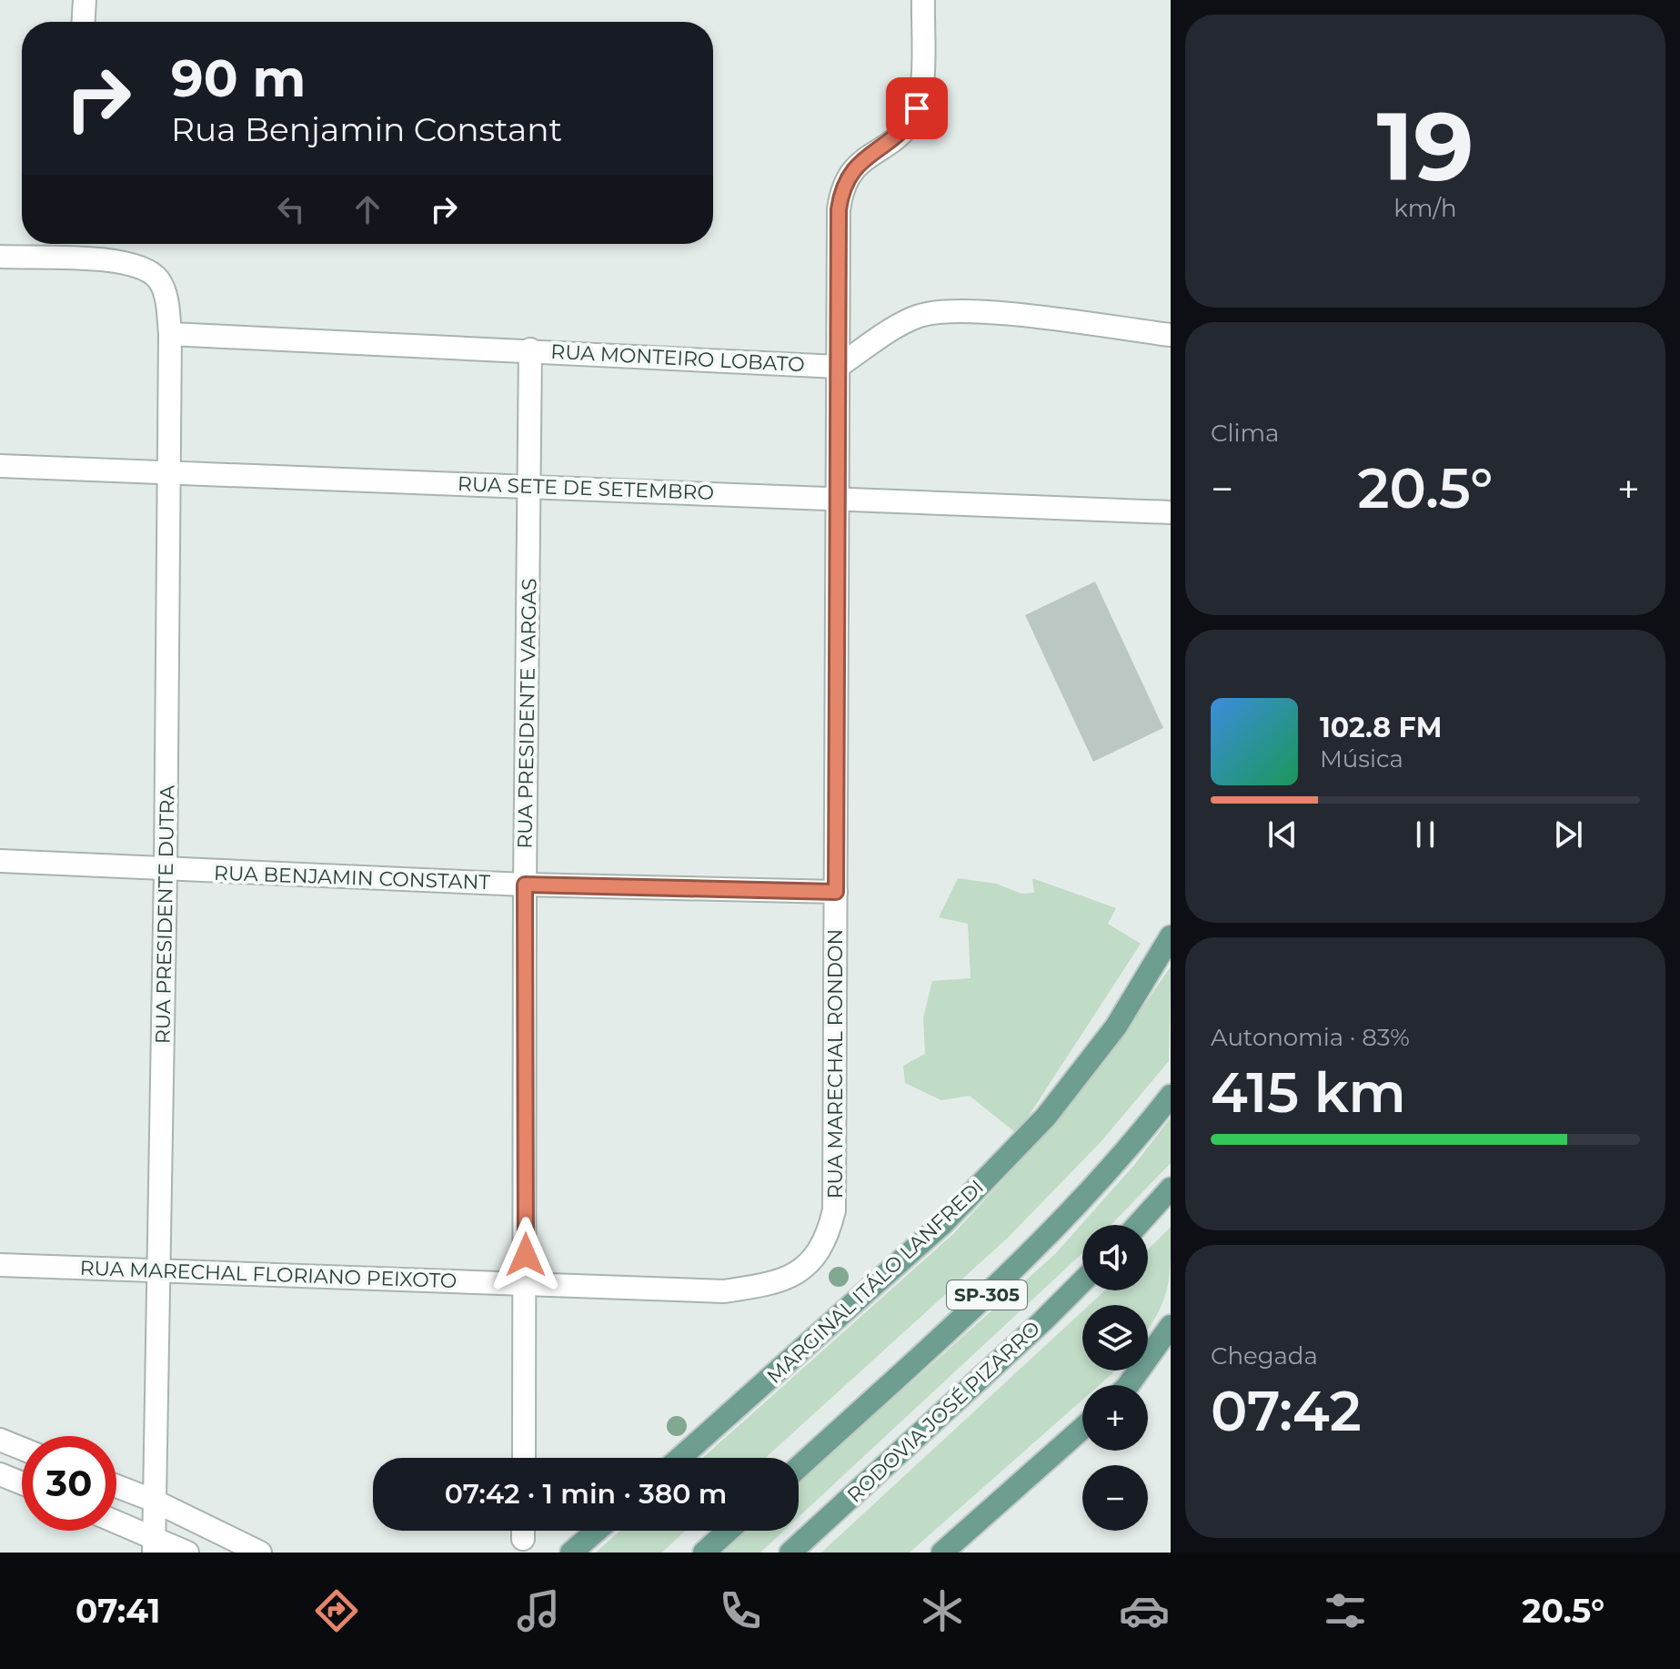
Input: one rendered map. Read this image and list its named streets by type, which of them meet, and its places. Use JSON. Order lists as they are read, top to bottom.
{
  "streets": {
    "main road": ["MARGINAL ITÁLO LANFREDI", "SP-305", "RODOVIA JOSÉ PIZARRO"],
    "street": [
      "RUA MONTEIRO LOBATO",
      "RUA SETE DE SETEMBRO",
      "RUA PRESIDENTE VARGAS",
      "RUA BENJAMIN CONSTANT",
      "RUA PRESIDENTE DUTRA",
      "RUA MARECHAL RONDON",
      "RUA MARECHAL FLORIANO PEIXOTO"
    ]
  },
  "crossings": [
    ["RUA MONTEIRO LOBATO", "RUA PRESIDENTE VARGAS"],
    ["RUA MONTEIRO LOBATO", "RUA PRESIDENTE DUTRA"],
    ["RUA MONTEIRO LOBATO", "RUA MARECHAL RONDON"],
    ["RUA SETE DE SETEMBRO", "RUA PRESIDENTE VARGAS"],
    ["RUA SETE DE SETEMBRO", "RUA PRESIDENTE DUTRA"],
    ["RUA SETE DE SETEMBRO", "RUA MARECHAL RONDON"],
    ["RUA PRESIDENTE VARGAS", "RUA BENJAMIN CONSTANT"],
    ["RUA PRESIDENTE VARGAS", "RUA MARECHAL FLORIANO PEIXOTO"],
    ["RUA BENJAMIN CONSTANT", "RUA PRESIDENTE DUTRA"],
    ["RUA BENJAMIN CONSTANT", "RUA MARECHAL RONDON"],
    ["RUA PRESIDENTE DUTRA", "RUA MARECHAL FLORIANO PEIXOTO"],
    ["RUA MARECHAL RONDON", "RUA MARECHAL FLORIANO PEIXOTO"]
  ],
  "page": {
    "tile": [
      ["19", "km/h"],
      "Clima",
      ["Autonomia · 83%", "415 km"],
      ["Chegada", "07:42"]
    ],
    "turn": ["90 m", "Rua Benjamin Constant"],
    "heat": ["−", "20.5°", "+"],
    "song": ["102.8 FM", "Música"],
    "map_buttons": ["+", "−"],
    "limit": "30",
    "trip": "07:42 · 1 min · 380 m",
    "tabs": ["07:41", "20.5°"]
  }
}
